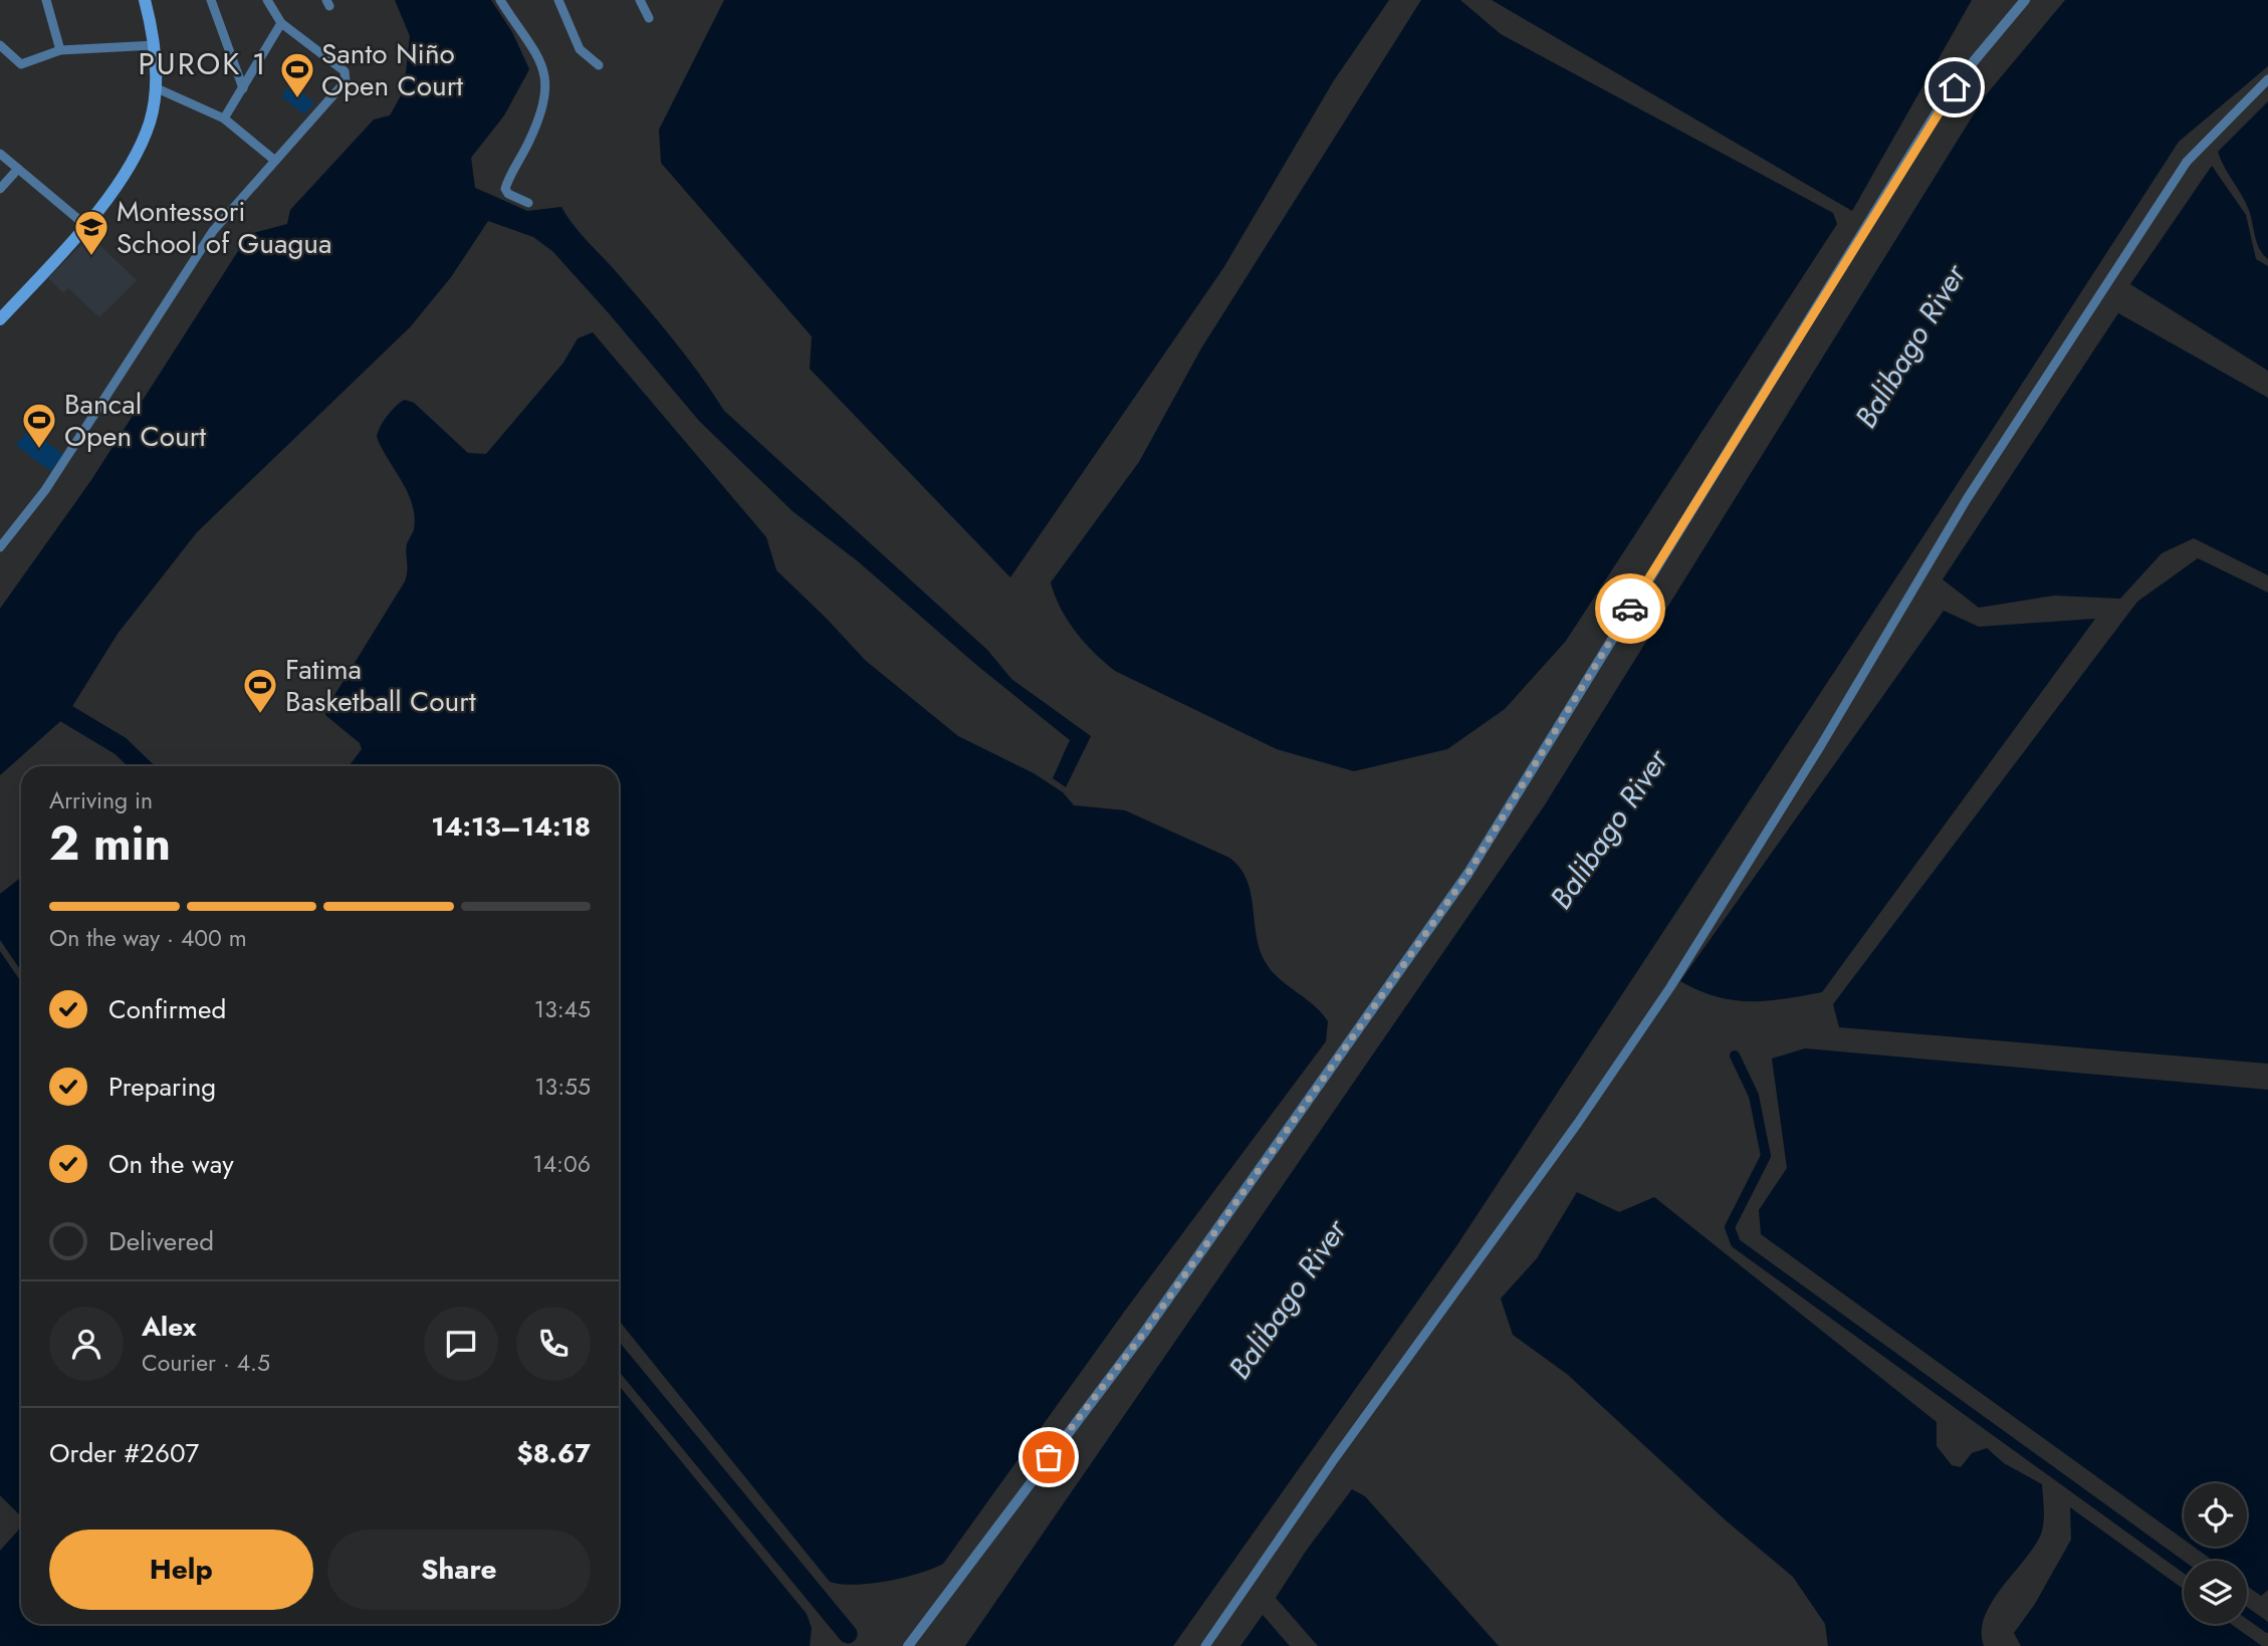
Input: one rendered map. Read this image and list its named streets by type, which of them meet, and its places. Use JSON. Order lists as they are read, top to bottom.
{
  "districts": ["PUROK 1"],
  "water": ["Balibago River"],
  "places": {
    "sports": ["Santo Niño Open Court", "Bancal Open Court", "Fatima Basketball Court"],
    "school or university": ["Montessori School of Guagua"]
  },
  "page": {
    "heading": ["2 min", "Arriving in", "14:13–14:18"],
    "panel": [
      "Alex",
      "Courier · 4.5",
      "Order #2607",
      "$8.67"
    ],
    "bar": "On the way · 400 m",
    "list": [
      ["Confirmed", "13:45"],
      ["Preparing", "13:55"],
      ["On the way", "14:06"],
      "Delivered"
    ],
    "buttons": ["Help", "Share"]
  }
}
